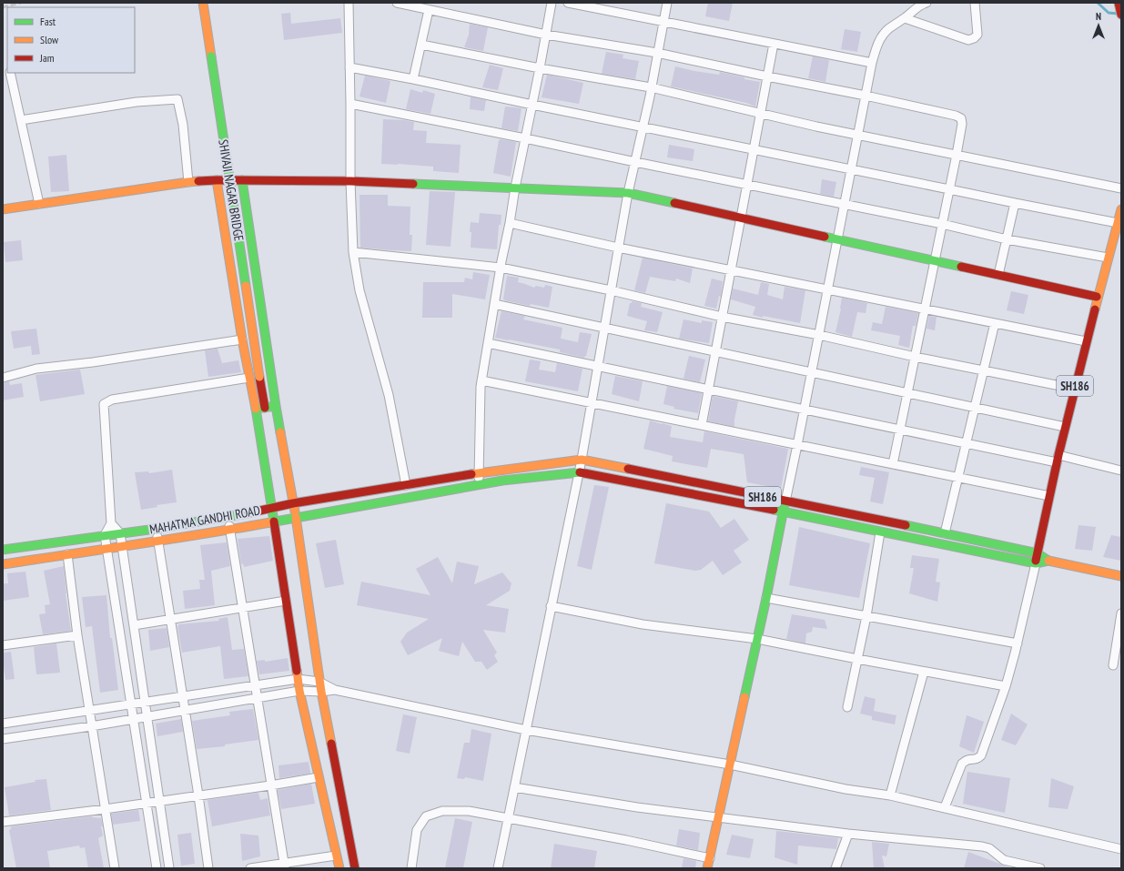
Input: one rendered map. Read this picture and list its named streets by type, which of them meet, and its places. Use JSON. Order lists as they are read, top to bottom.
{
  "streets": {
    "main road": ["SHIVAJI NAGAR BRIDGE", "SH186", "MAHATMA GANDHI ROAD"]
  },
  "crossings": [
    ["SH186", "MAHATMA GANDHI ROAD"]
  ],
  "legend": ["Fast", "Slow", "Jam"],
  "north": "top"
}
